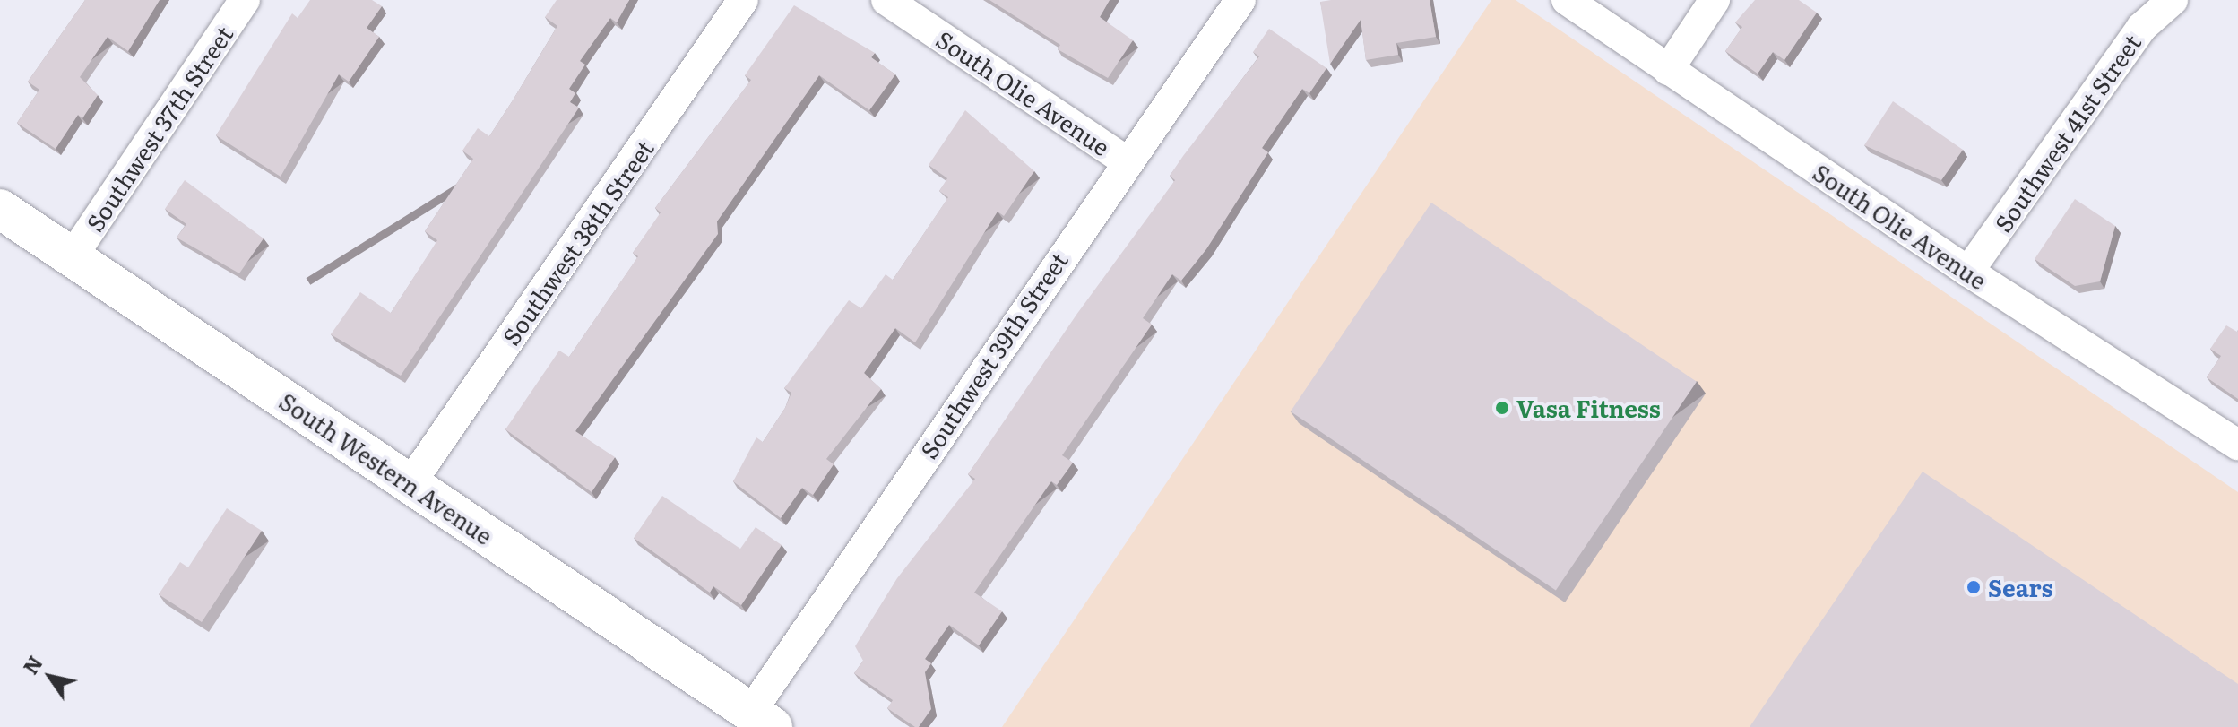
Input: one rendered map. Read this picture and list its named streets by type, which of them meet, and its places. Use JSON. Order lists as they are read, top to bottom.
{
  "streets": {
    "main road": ["South Western Avenue"],
    "street": [
      "South Olie Avenue",
      "Southwest 37th Street",
      "Southwest 41st Street",
      "Southwest 38th Street",
      "Southwest 39th Street"
    ]
  },
  "crossings": [
    ["South Olie Avenue", "Southwest 41st Street"],
    ["South Olie Avenue", "Southwest 39th Street"],
    ["Southwest 37th Street", "South Western Avenue"],
    ["Southwest 38th Street", "South Western Avenue"],
    ["Southwest 39th Street", "South Western Avenue"]
  ],
  "places": ["Vasa Fitness", "Sears"],
  "north": "top left"
}
